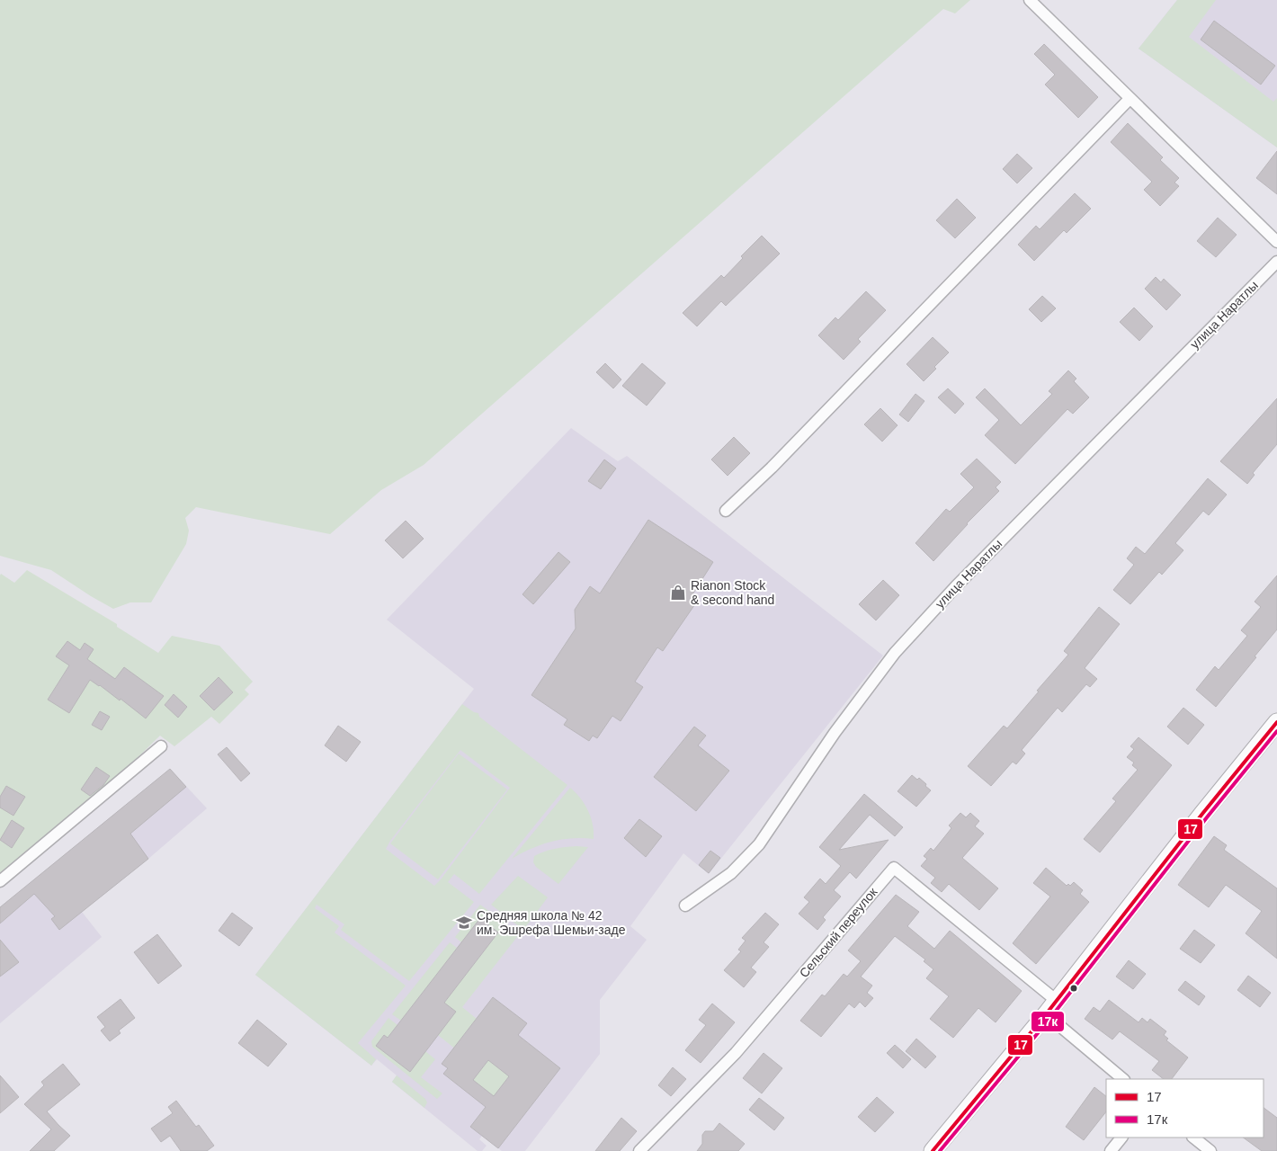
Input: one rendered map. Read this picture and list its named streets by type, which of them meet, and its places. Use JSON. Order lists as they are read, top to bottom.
{
  "streets": {
    "street": ["улица Наратлы", "Сельский переулок"]
  },
  "places": {
    "shop": ["Rianon Stock & second hand"],
    "school or university": ["Средняя школа № 42 им. Эшрефа Шемьи-заде"]
  },
  "lines": ["transit line 17", "transit line 17к"],
  "legend": ["17", "17к"]
}
